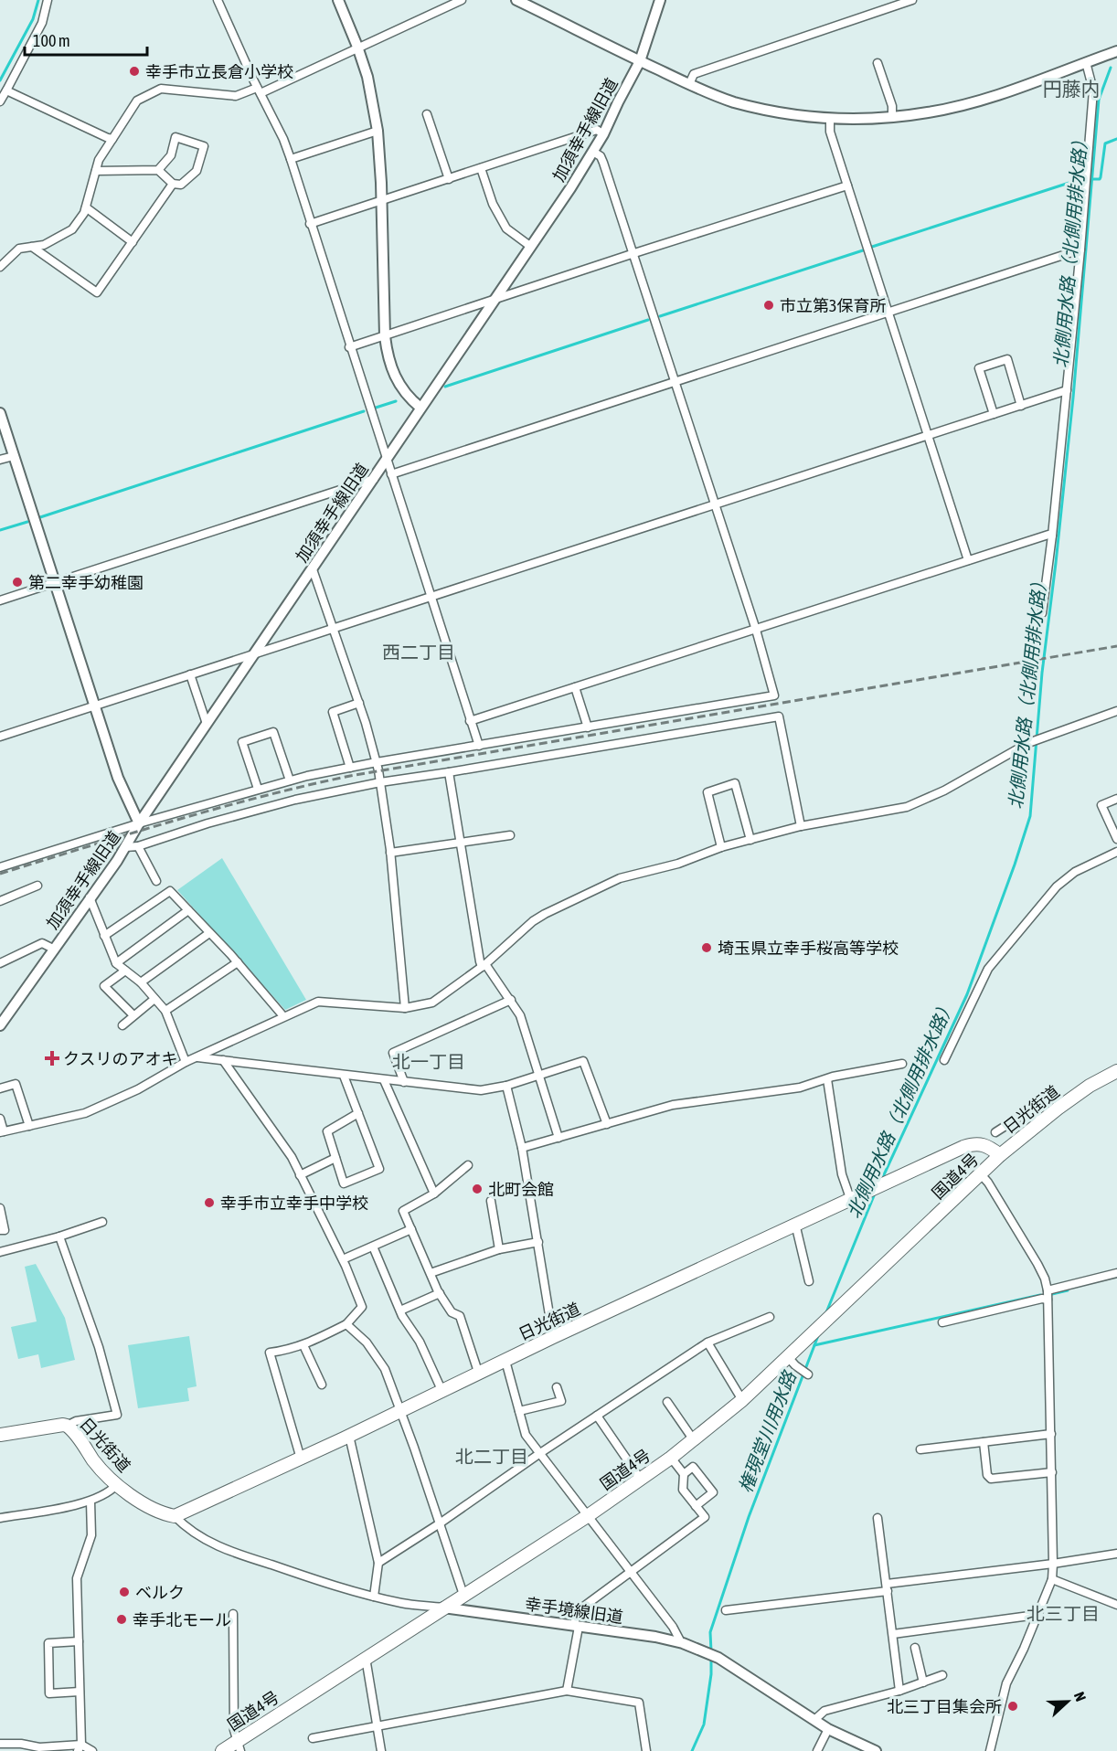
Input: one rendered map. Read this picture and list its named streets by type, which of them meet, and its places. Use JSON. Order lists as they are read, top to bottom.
{
  "streets": {
    "main road": ["日光街道", "国道4号"],
    "street": ["加須幸手線旧道", "幸手境線旧道"]
  },
  "crossings": [
    ["日光街道", "国道4号"],
    ["国道4号", "幸手境線旧道"]
  ],
  "districts": [
    "円藤内",
    "西二丁目",
    "北一丁目",
    "北二丁目",
    "北三丁目"
  ],
  "water": ["北側用水路（北側用排水路）", "権現堂川用水路"],
  "places": {
    "other": [
      "幸手市立長倉小学校",
      "市立第3保育所",
      "第二幸手幼稚園",
      "埼玉県立幸手桜高等学校",
      "北町会館",
      "幸手市立幸手中学校",
      "ベルク",
      "幸手北モール",
      "北三丁目集会所"
    ],
    "health": ["クスリのアオキ"]
  },
  "scale_bar": "100 m",
  "north": "right"
}
